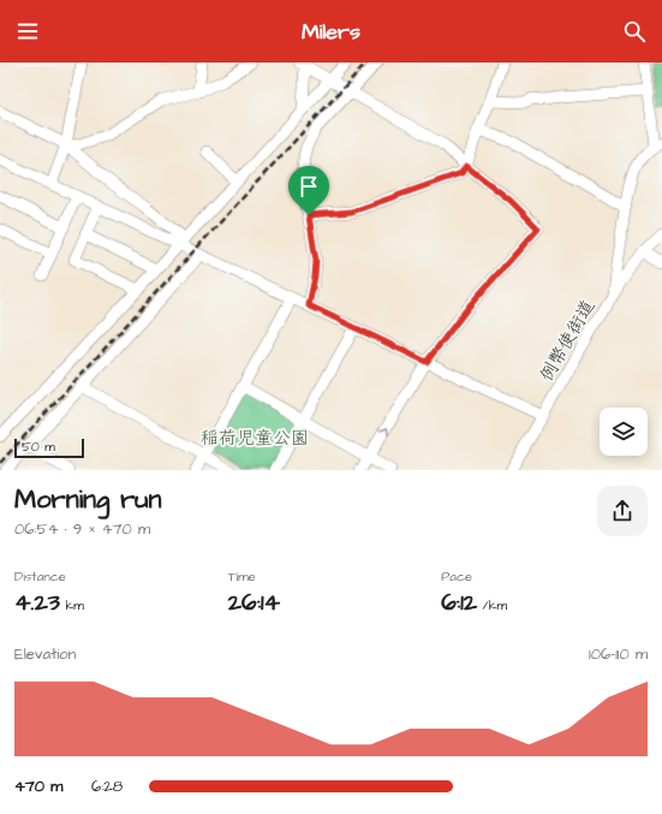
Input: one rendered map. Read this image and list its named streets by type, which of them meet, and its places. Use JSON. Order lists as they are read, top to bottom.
{
  "streets": {
    "street": ["例幣使街道"]
  },
  "parks": ["稲荷児童公園"],
  "scale_bar": "50 m",
  "page": {
    "header": "Milers",
    "scale": "50 m",
    "heading": ["Morning run", "06:54 · 9 × 470 m"],
    "stats": [
      ["Distance", "4.23 km"],
      ["Time", "26:14"],
      ["Pace", "6:12 /km"]
    ],
    "chart": ["Elevation", "106–110 m"],
    "list": [
      {
        "name": "470 m",
        "note": "6:28"
      }
    ]
  }
}
